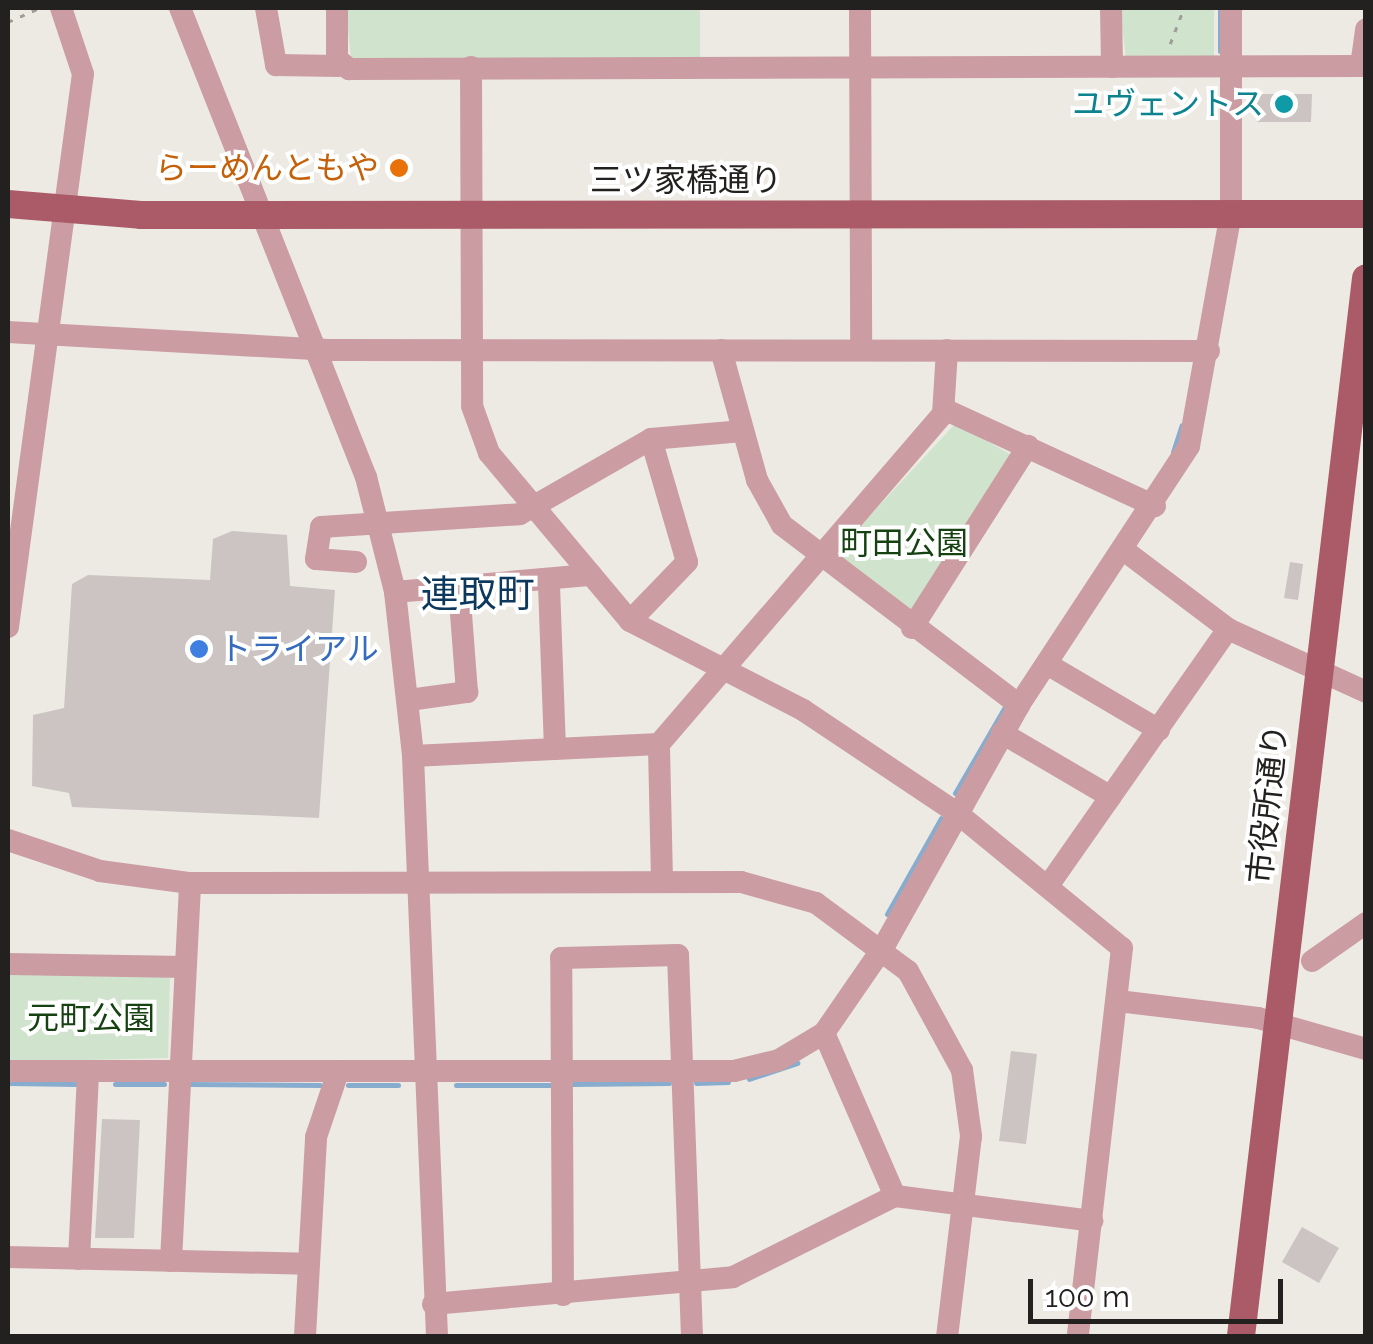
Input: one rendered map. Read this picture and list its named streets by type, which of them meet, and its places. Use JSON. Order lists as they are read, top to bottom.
{
  "streets": {
    "main road": ["三ツ家橋通り", "市役所通り"]
  },
  "districts": ["連取町"],
  "parks": ["町田公園", "元町公園"],
  "places": ["ユヴェントス", "らーめんともや", "トライアル"],
  "scale_bar": "100 m"
}
